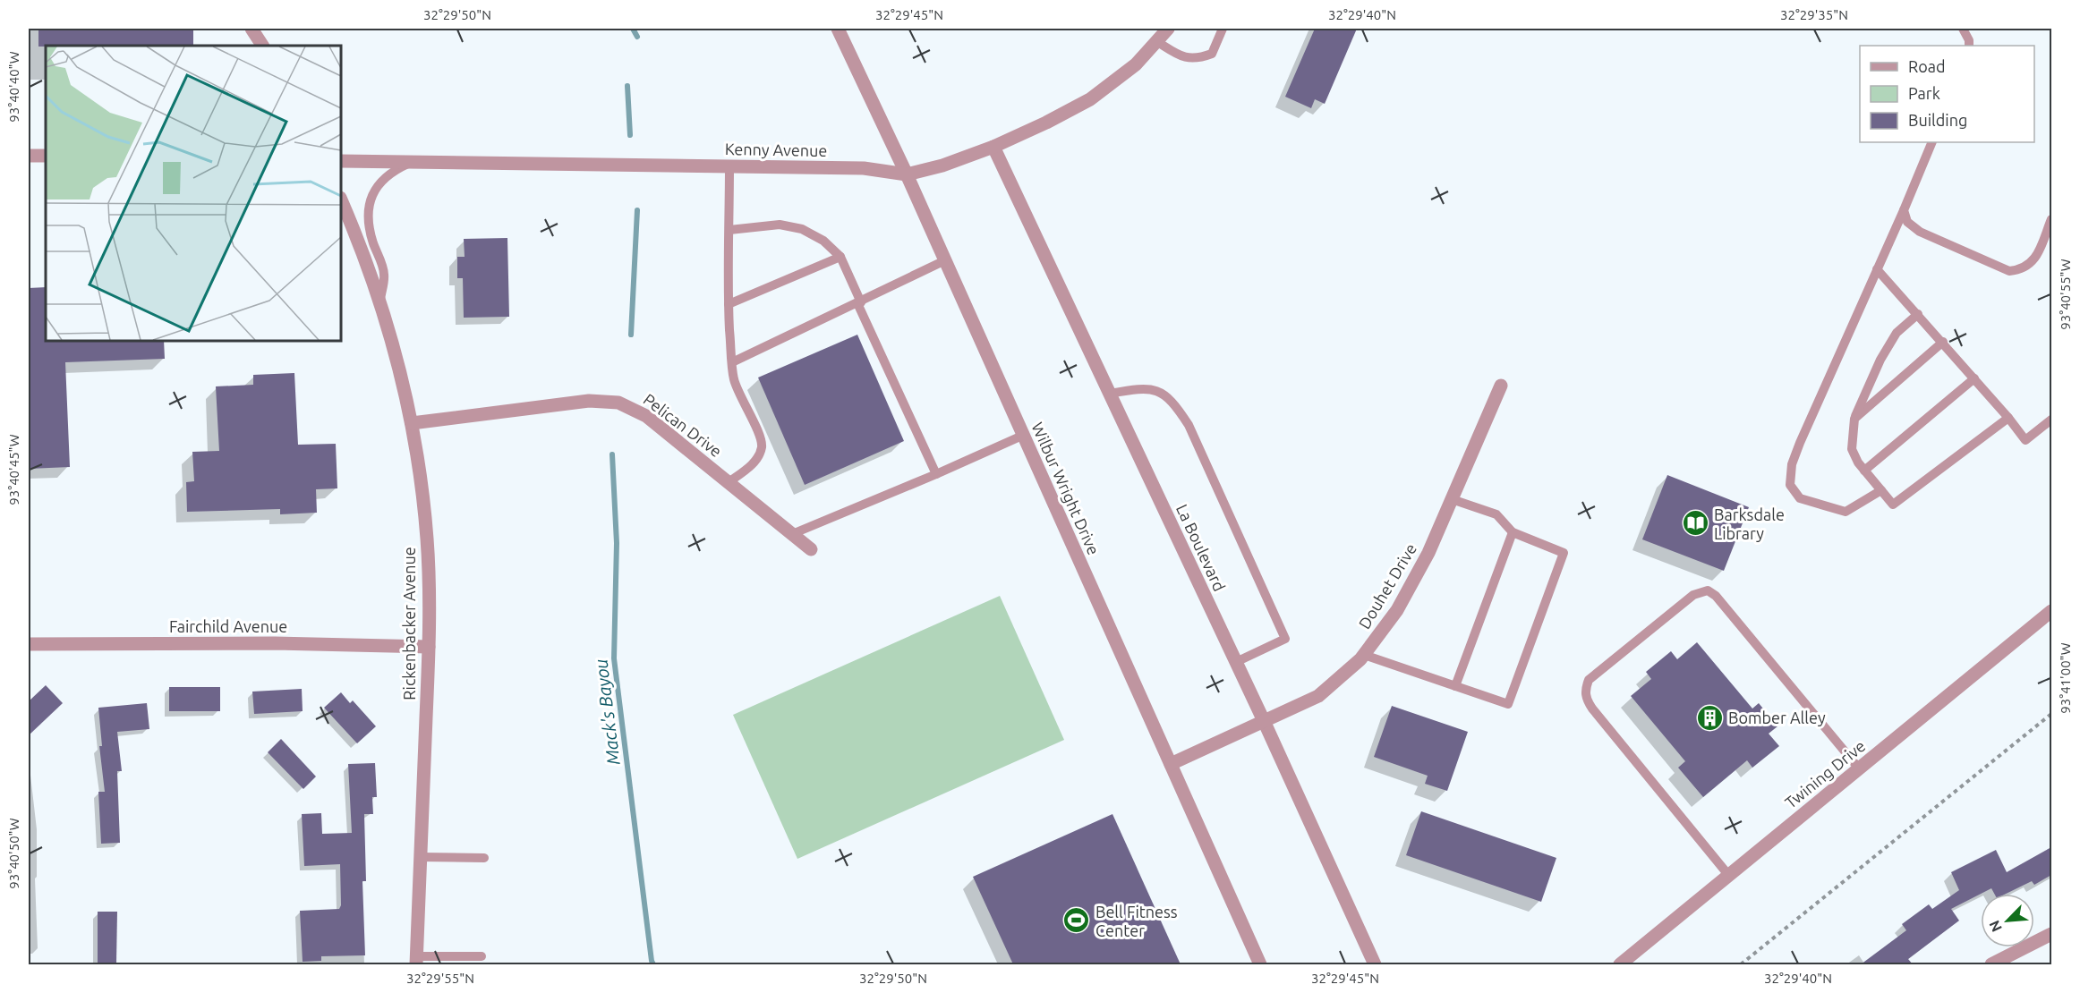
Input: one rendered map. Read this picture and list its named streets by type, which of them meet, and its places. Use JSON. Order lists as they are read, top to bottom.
{
  "streets": {
    "street": [
      "Kenny Avenue",
      "Pelican Drive",
      "Wilbur Wright Drive",
      "La Boulevard",
      "Douhet Drive",
      "Rickenbacker Avenue",
      "Fairchild Avenue",
      "Twining Drive"
    ]
  },
  "crossings": [
    ["Kenny Avenue", "Wilbur Wright Drive"],
    ["Kenny Avenue", "La Boulevard"],
    ["Pelican Drive", "Rickenbacker Avenue"],
    ["Wilbur Wright Drive", "Douhet Drive"],
    ["La Boulevard", "Douhet Drive"],
    ["Rickenbacker Avenue", "Fairchild Avenue"]
  ],
  "water": ["Mack's Bayou"],
  "places": {
    "library": ["Barksdale Library"],
    "building": ["Bomber Alley"],
    "sports": ["Bell Fitness Center"]
  },
  "legend": ["Road", "Park", "Building"],
  "north": "bottom left",
  "coordinates": [
    "32°29'50\"N",
    "32°29'45\"N",
    "32°29'40\"N",
    "32°29'35\"N",
    "93°40'40\"W",
    "93°40'55\"W",
    "93°40'45\"W",
    "93°41'00\"W",
    "93°40'50\"W",
    "32°29'55\"N"
  ]
}
